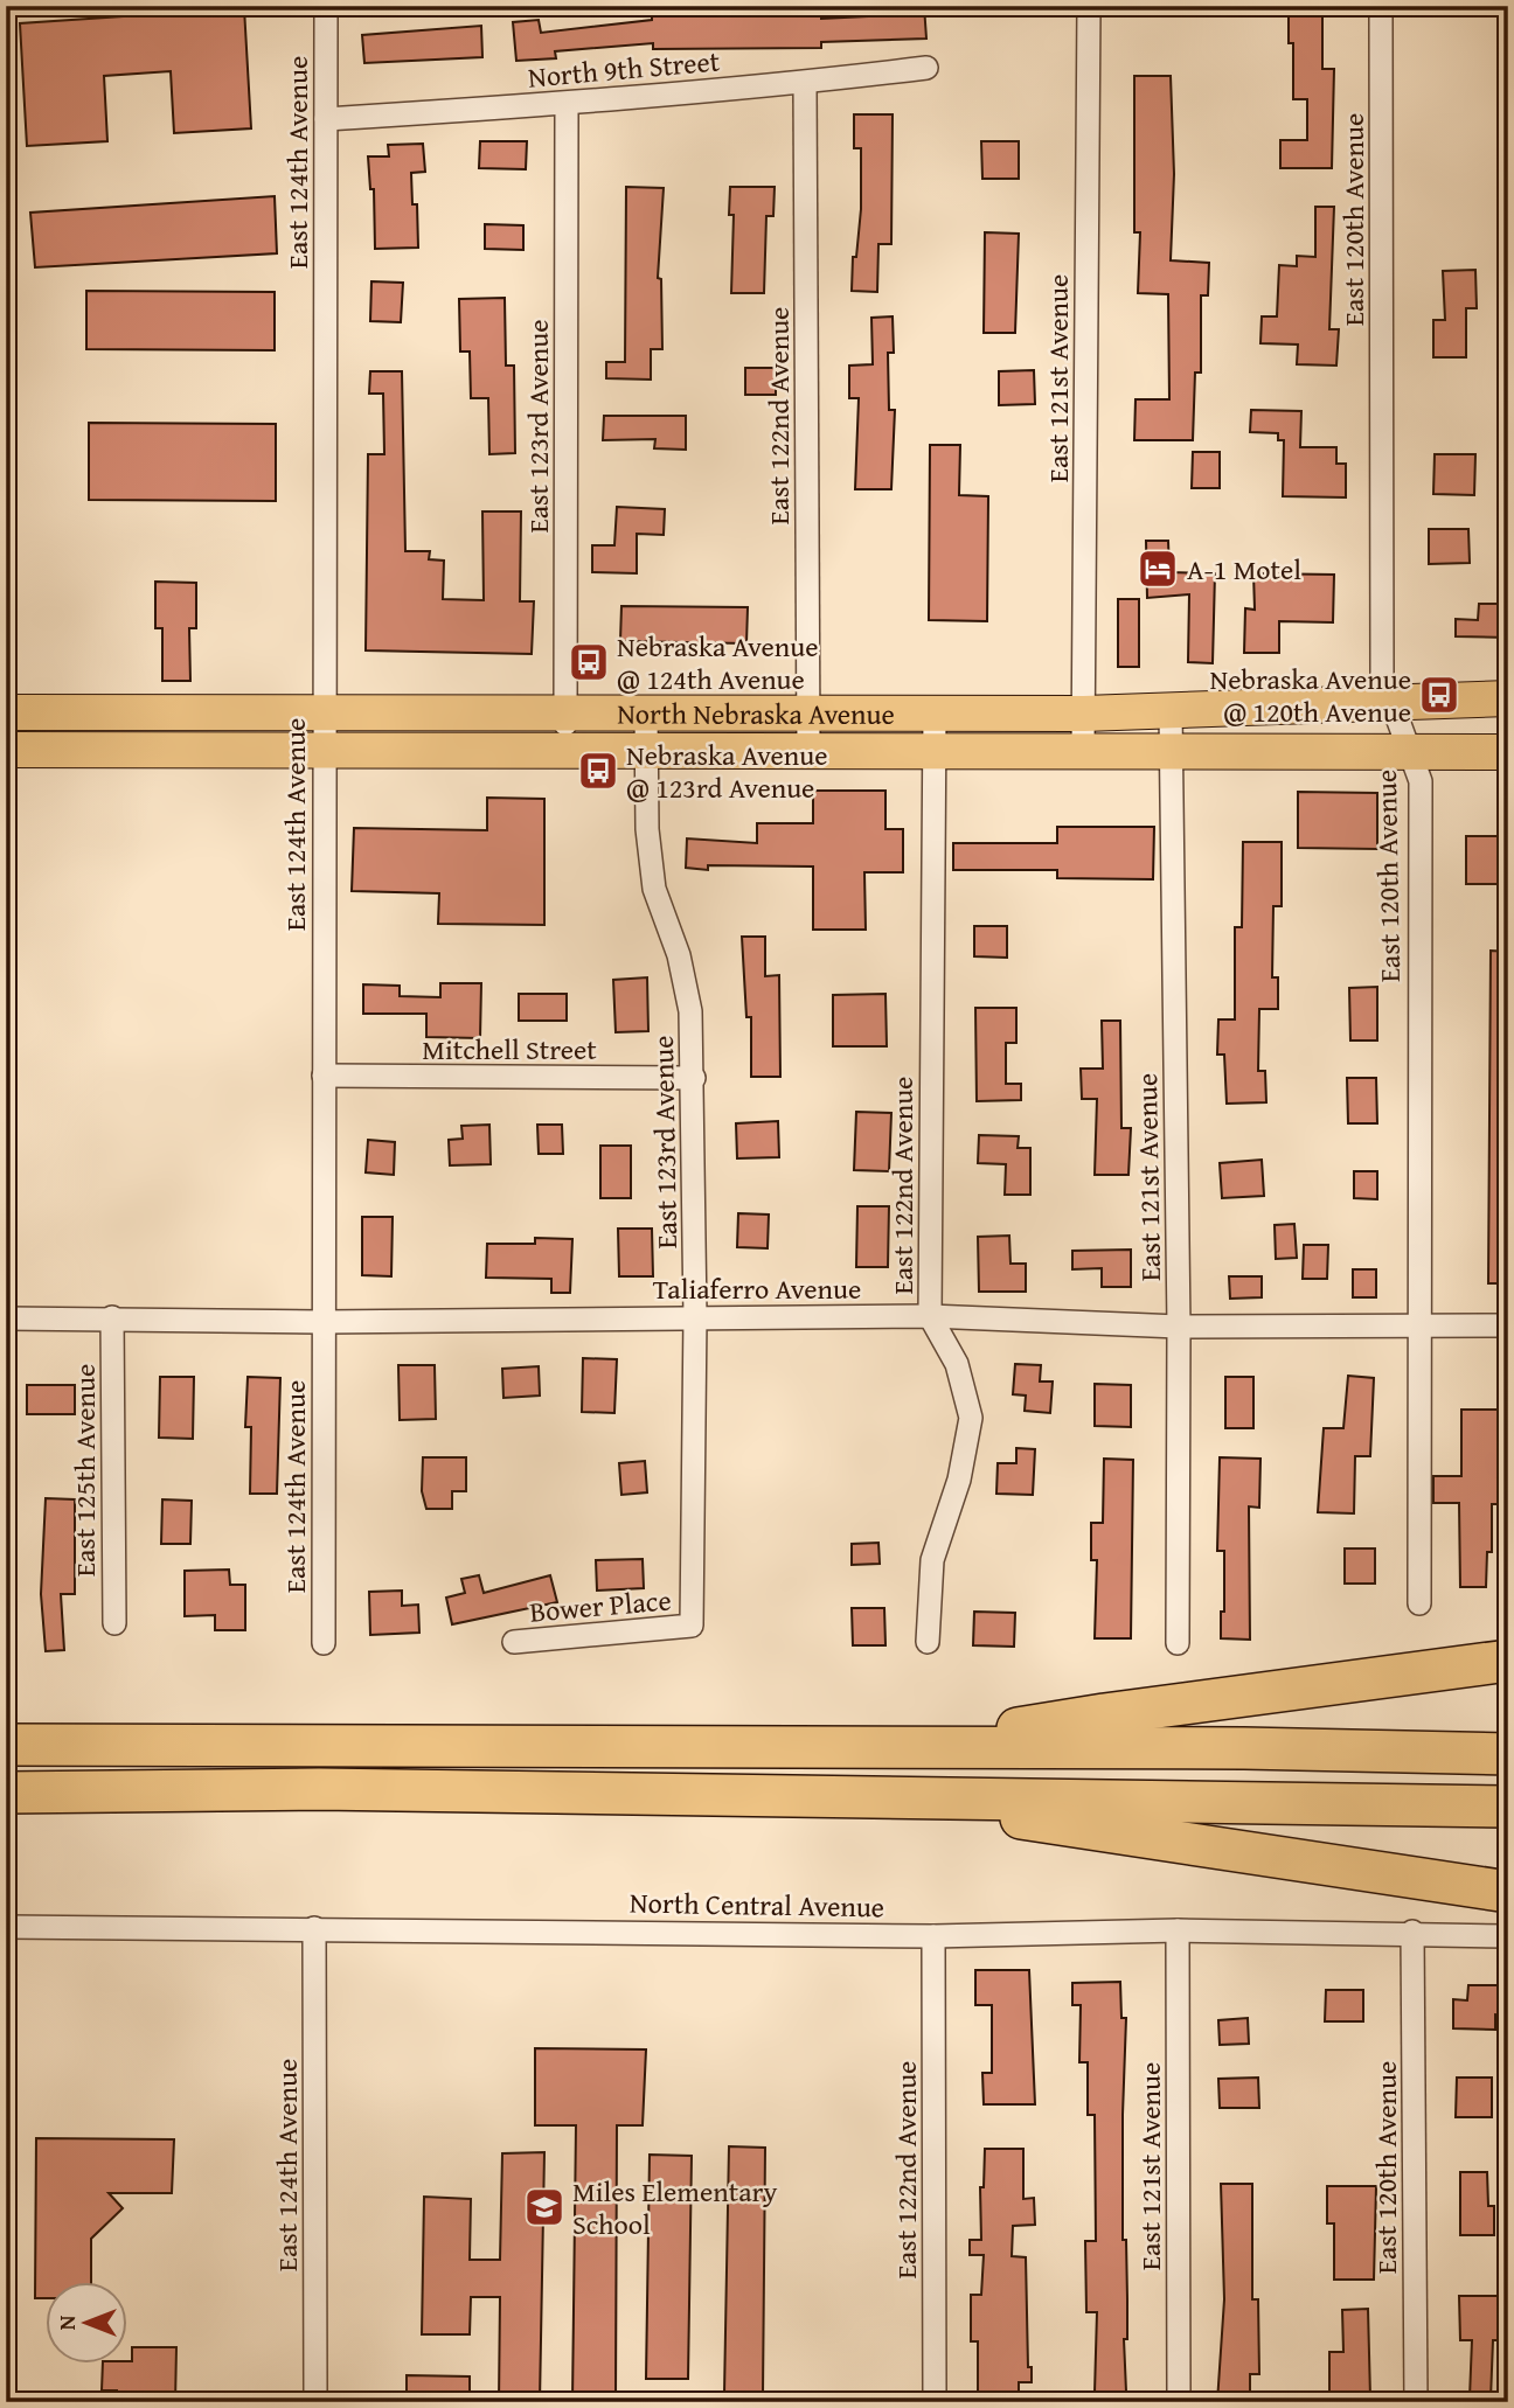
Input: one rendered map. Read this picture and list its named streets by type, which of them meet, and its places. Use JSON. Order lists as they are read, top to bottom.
{
  "streets": {
    "main road": ["North Nebraska Avenue"],
    "street": [
      "North 9th Street",
      "East 124th Avenue",
      "East 120th Avenue",
      "East 121st Avenue",
      "East 122nd Avenue",
      "East 123rd Avenue",
      "Mitchell Street",
      "Taliaferro Avenue",
      "East 125th Avenue",
      "Bower Place",
      "North Central Avenue"
    ]
  },
  "crossings": [
    ["North 9th Street", "East 124th Avenue"],
    ["North 9th Street", "East 122nd Avenue"],
    ["North 9th Street", "East 123rd Avenue"],
    ["East 124th Avenue", "North Nebraska Avenue"],
    ["East 124th Avenue", "Mitchell Street"],
    ["East 124th Avenue", "Taliaferro Avenue"],
    ["East 124th Avenue", "North Central Avenue"],
    ["East 120th Avenue", "North Nebraska Avenue"],
    ["East 120th Avenue", "Taliaferro Avenue"],
    ["East 120th Avenue", "North Central Avenue"],
    ["East 121st Avenue", "North Nebraska Avenue"],
    ["East 121st Avenue", "Taliaferro Avenue"],
    ["East 121st Avenue", "North Central Avenue"],
    ["East 122nd Avenue", "North Nebraska Avenue"],
    ["East 122nd Avenue", "Taliaferro Avenue"],
    ["East 122nd Avenue", "North Central Avenue"],
    ["East 123rd Avenue", "North Nebraska Avenue"],
    ["East 123rd Avenue", "Mitchell Street"],
    ["East 123rd Avenue", "Taliaferro Avenue"],
    ["East 123rd Avenue", "Bower Place"],
    ["Taliaferro Avenue", "East 125th Avenue"]
  ],
  "places": {
    "hotel": ["A-1 Motel"],
    "bus stop": ["Nebraska Avenue @ 124th Avenue", "Nebraska Avenue @ 120th Avenue", "Nebraska Avenue @ 123rd Avenue"],
    "school or university": ["Miles Elementary School"]
  },
  "north": "left"
}
